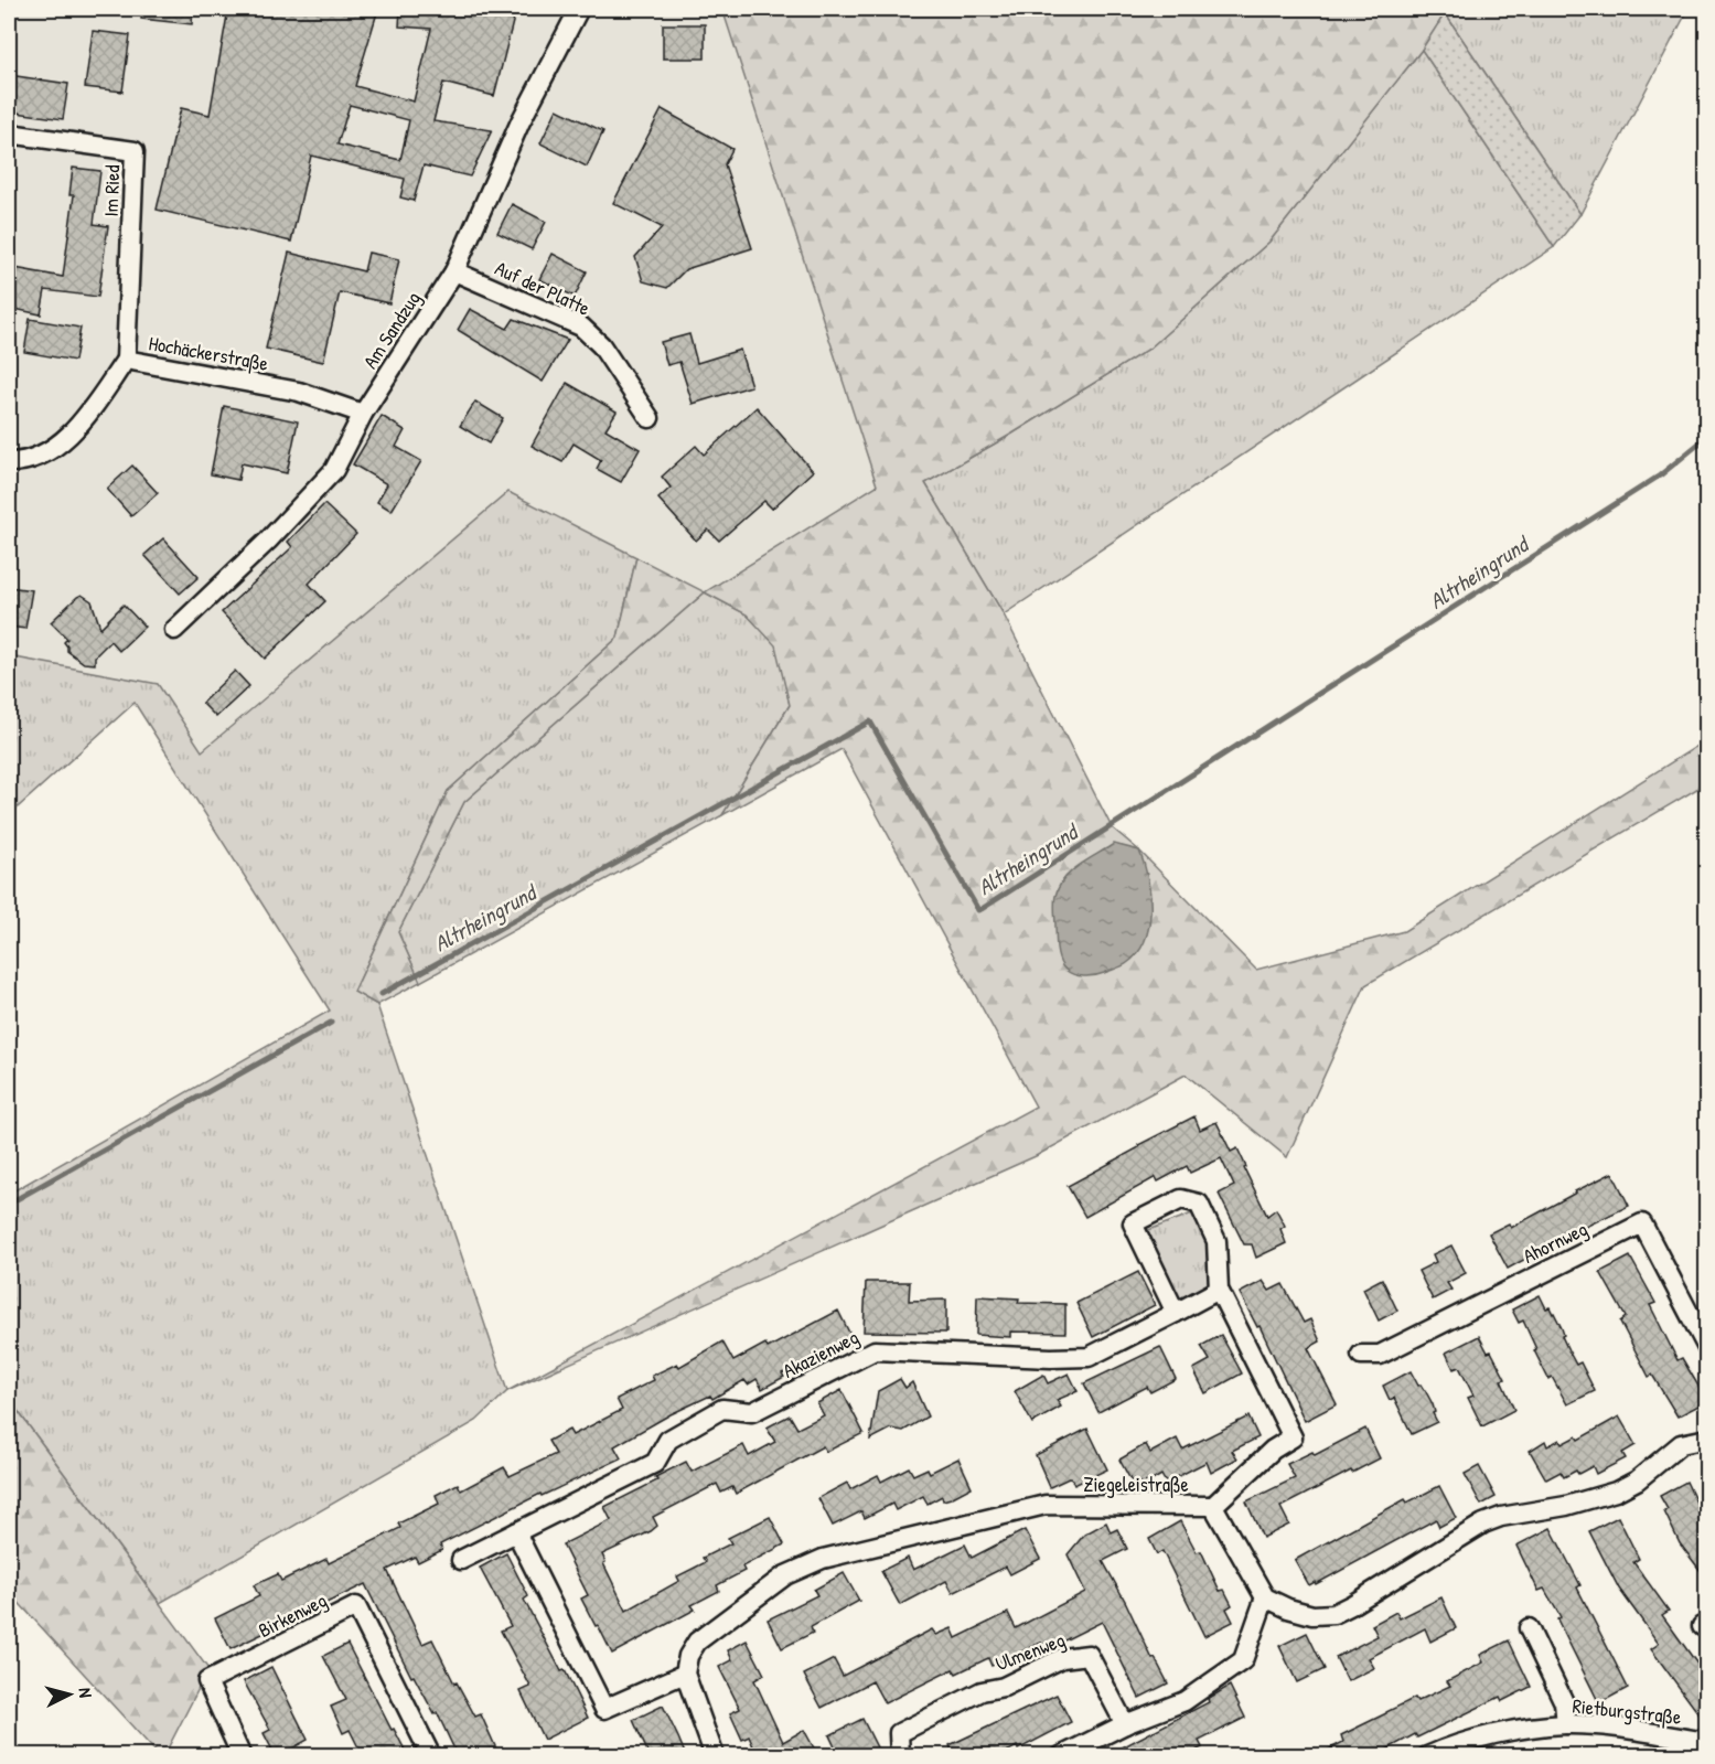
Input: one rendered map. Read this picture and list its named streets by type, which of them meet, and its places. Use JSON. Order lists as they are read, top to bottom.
{
  "streets": {
    "street": [
      "Im Ried",
      "Auf der Platte",
      "Am Sandzug",
      "Hochäckerstraße",
      "Ahornweg",
      "Akazienweg",
      "Ziegeleistraße",
      "Birkenweg",
      "Ulmenweg",
      "Rietburgstraße"
    ]
  },
  "crossings": [
    ["Im Ried", "Hochäckerstraße"],
    ["Auf der Platte", "Am Sandzug"],
    ["Am Sandzug", "Hochäckerstraße"]
  ],
  "water": ["Altrheingrund"],
  "north": "right"
}
